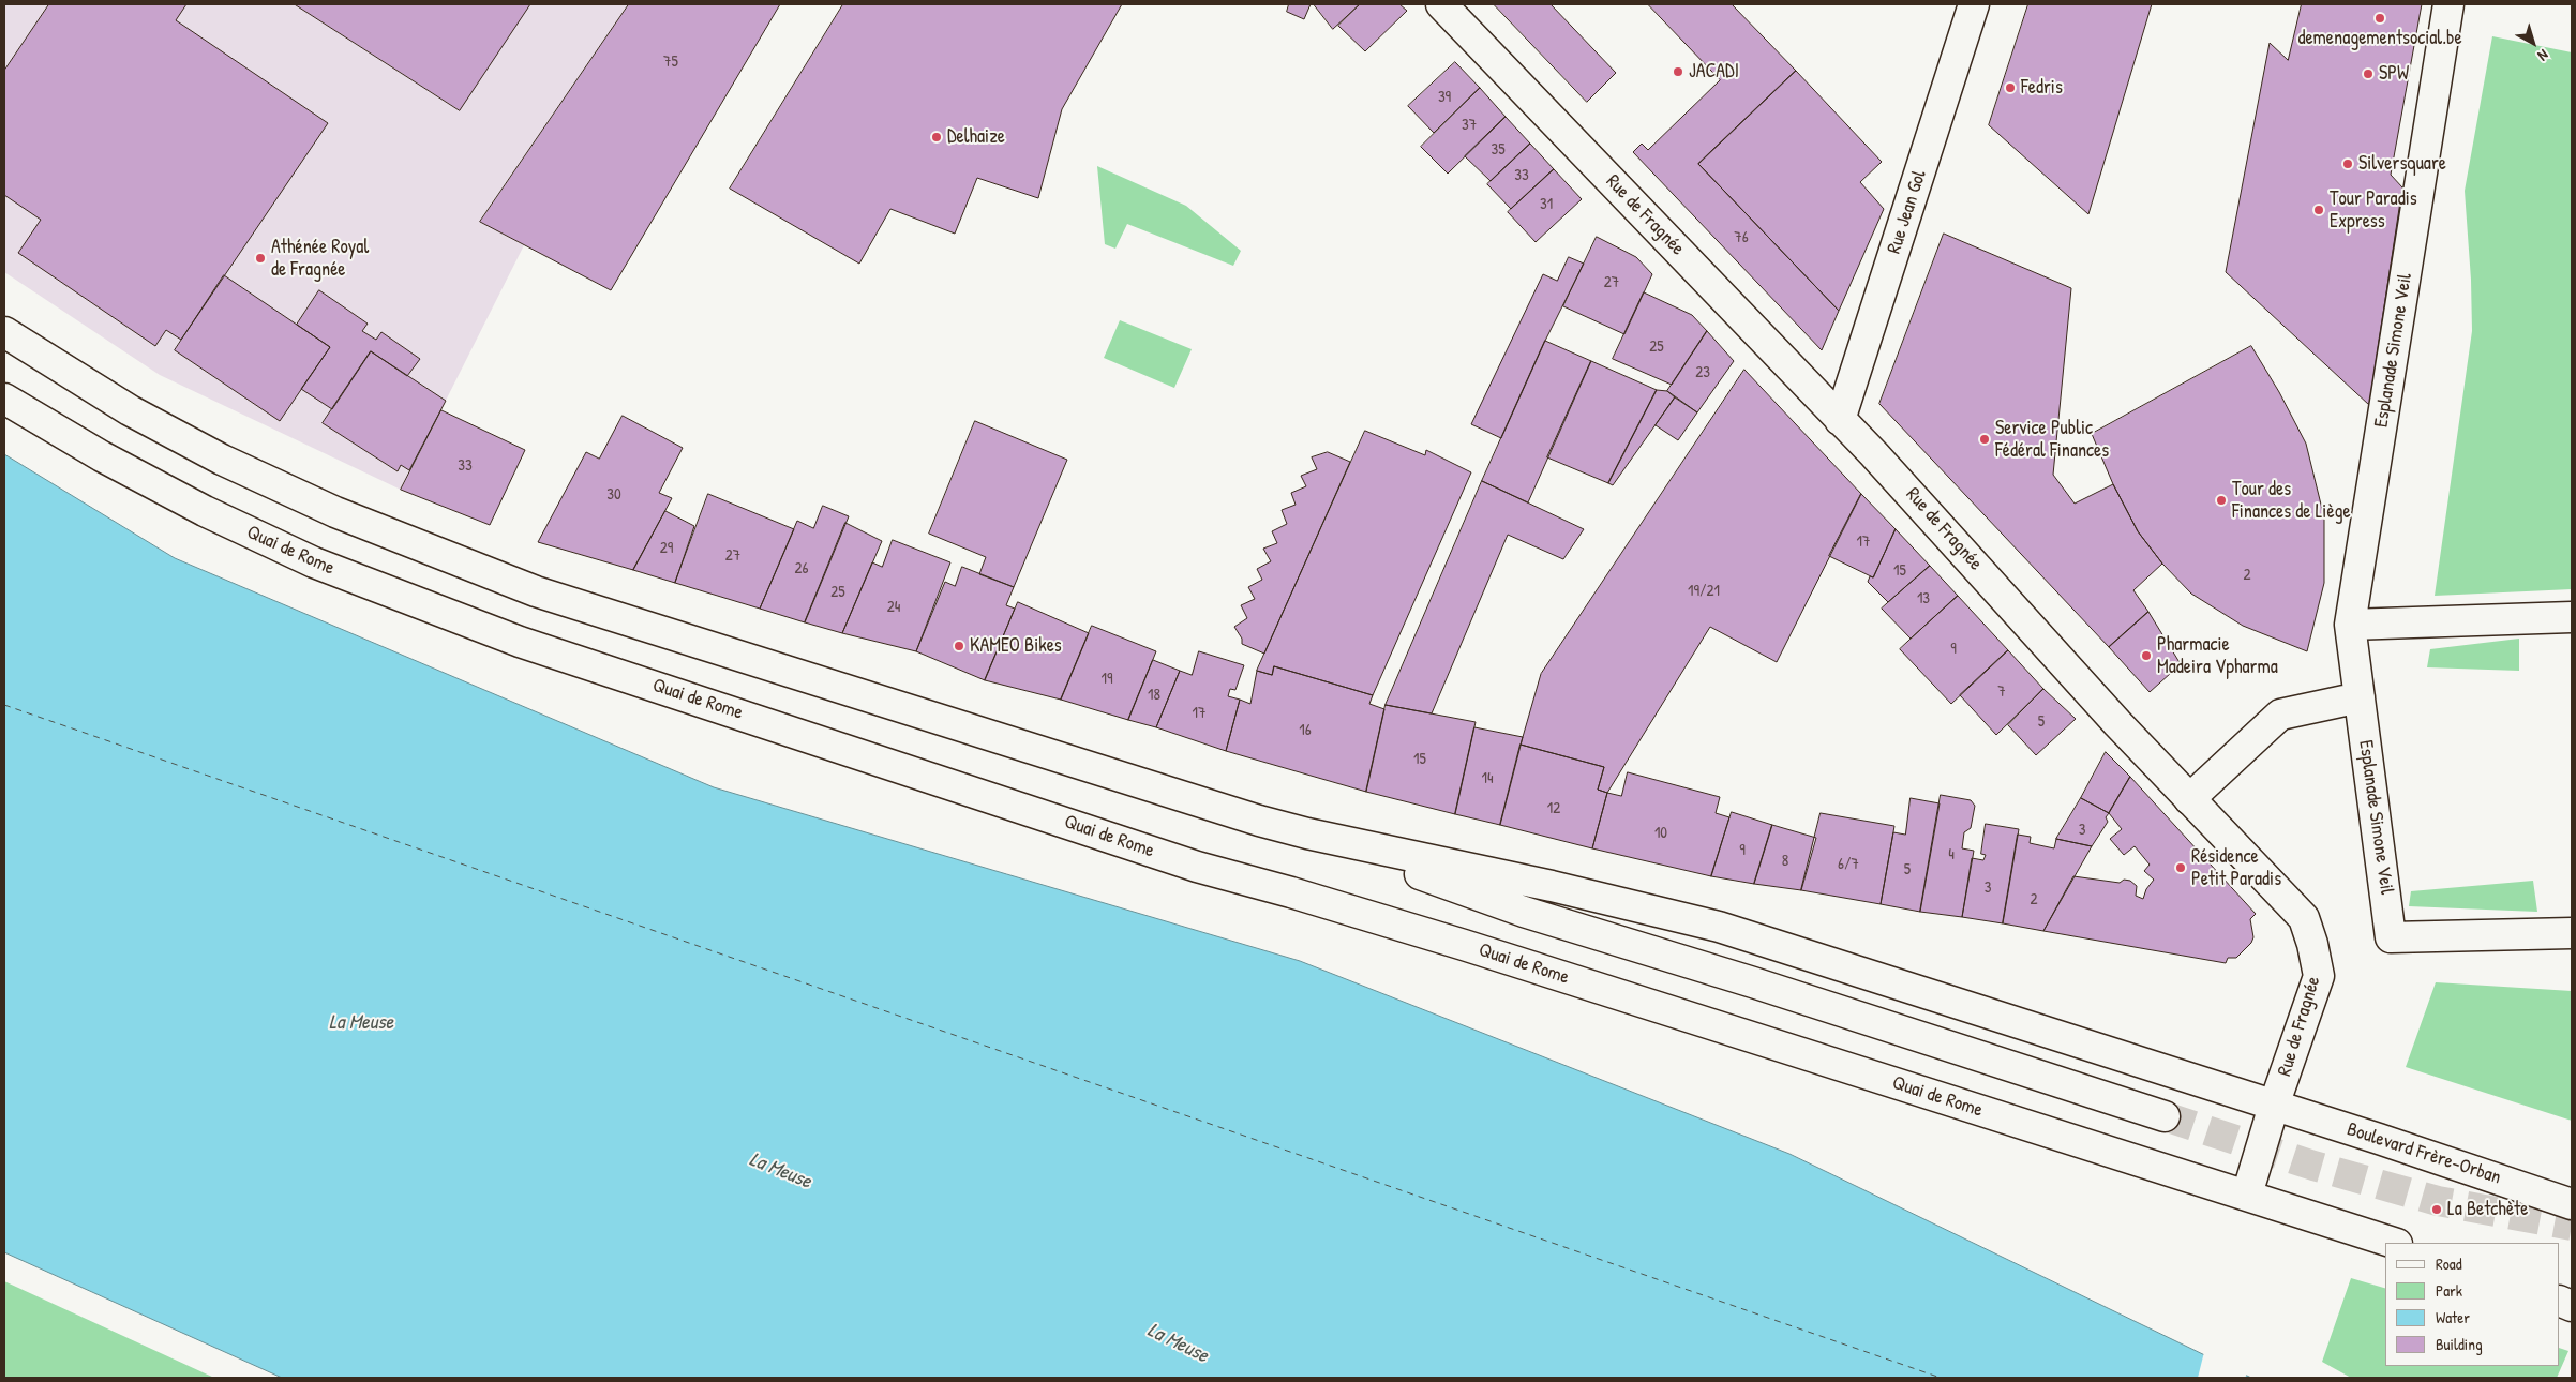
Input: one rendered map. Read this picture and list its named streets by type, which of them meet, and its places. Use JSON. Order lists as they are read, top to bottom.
{
  "streets": {
    "main road": [
      "Rue Jean Gol",
      "Rue de Fragnée",
      "Esplanade Simone Veil",
      "Quai de Rome",
      "Boulevard Frère-Orban"
    ]
  },
  "crossings": [
    ["Rue Jean Gol", "Rue de Fragnée"],
    ["Rue de Fragnée", "Quai de Rome"],
    ["Rue de Fragnée", "Boulevard Frère-Orban"]
  ],
  "water": ["La Meuse"],
  "places": [
    "demenagementsocial.be",
    "JACADI",
    "SPW",
    "Fedris",
    "Delhaize",
    "Silversquare",
    "Tour Paradis Express",
    "Athénée Royal de Fragnée",
    "Service Public Fédéral Finances",
    "Tour des Finances de Liège",
    "KAMEO Bikes",
    "Pharmacie Madeira Vpharma",
    "Résidence Petit Paradis",
    "La Betchète"
  ],
  "house_numbers": [
    "75",
    "39",
    "37",
    "35",
    "33",
    "31",
    "76",
    "27",
    "25",
    "23",
    "33",
    "30",
    "17",
    "29",
    "27",
    "26",
    "15",
    "2",
    "19/21",
    "25",
    "13",
    "24",
    "9",
    "19",
    "7",
    "18",
    "17",
    "5",
    "16",
    "15",
    "14",
    "12",
    "3",
    "10",
    "9",
    "4",
    "8",
    "6/7",
    "5",
    "3",
    "2"
  ],
  "legend": [
    "Road",
    "Park",
    "Water",
    "Building"
  ],
  "north": "bottom right"
}
